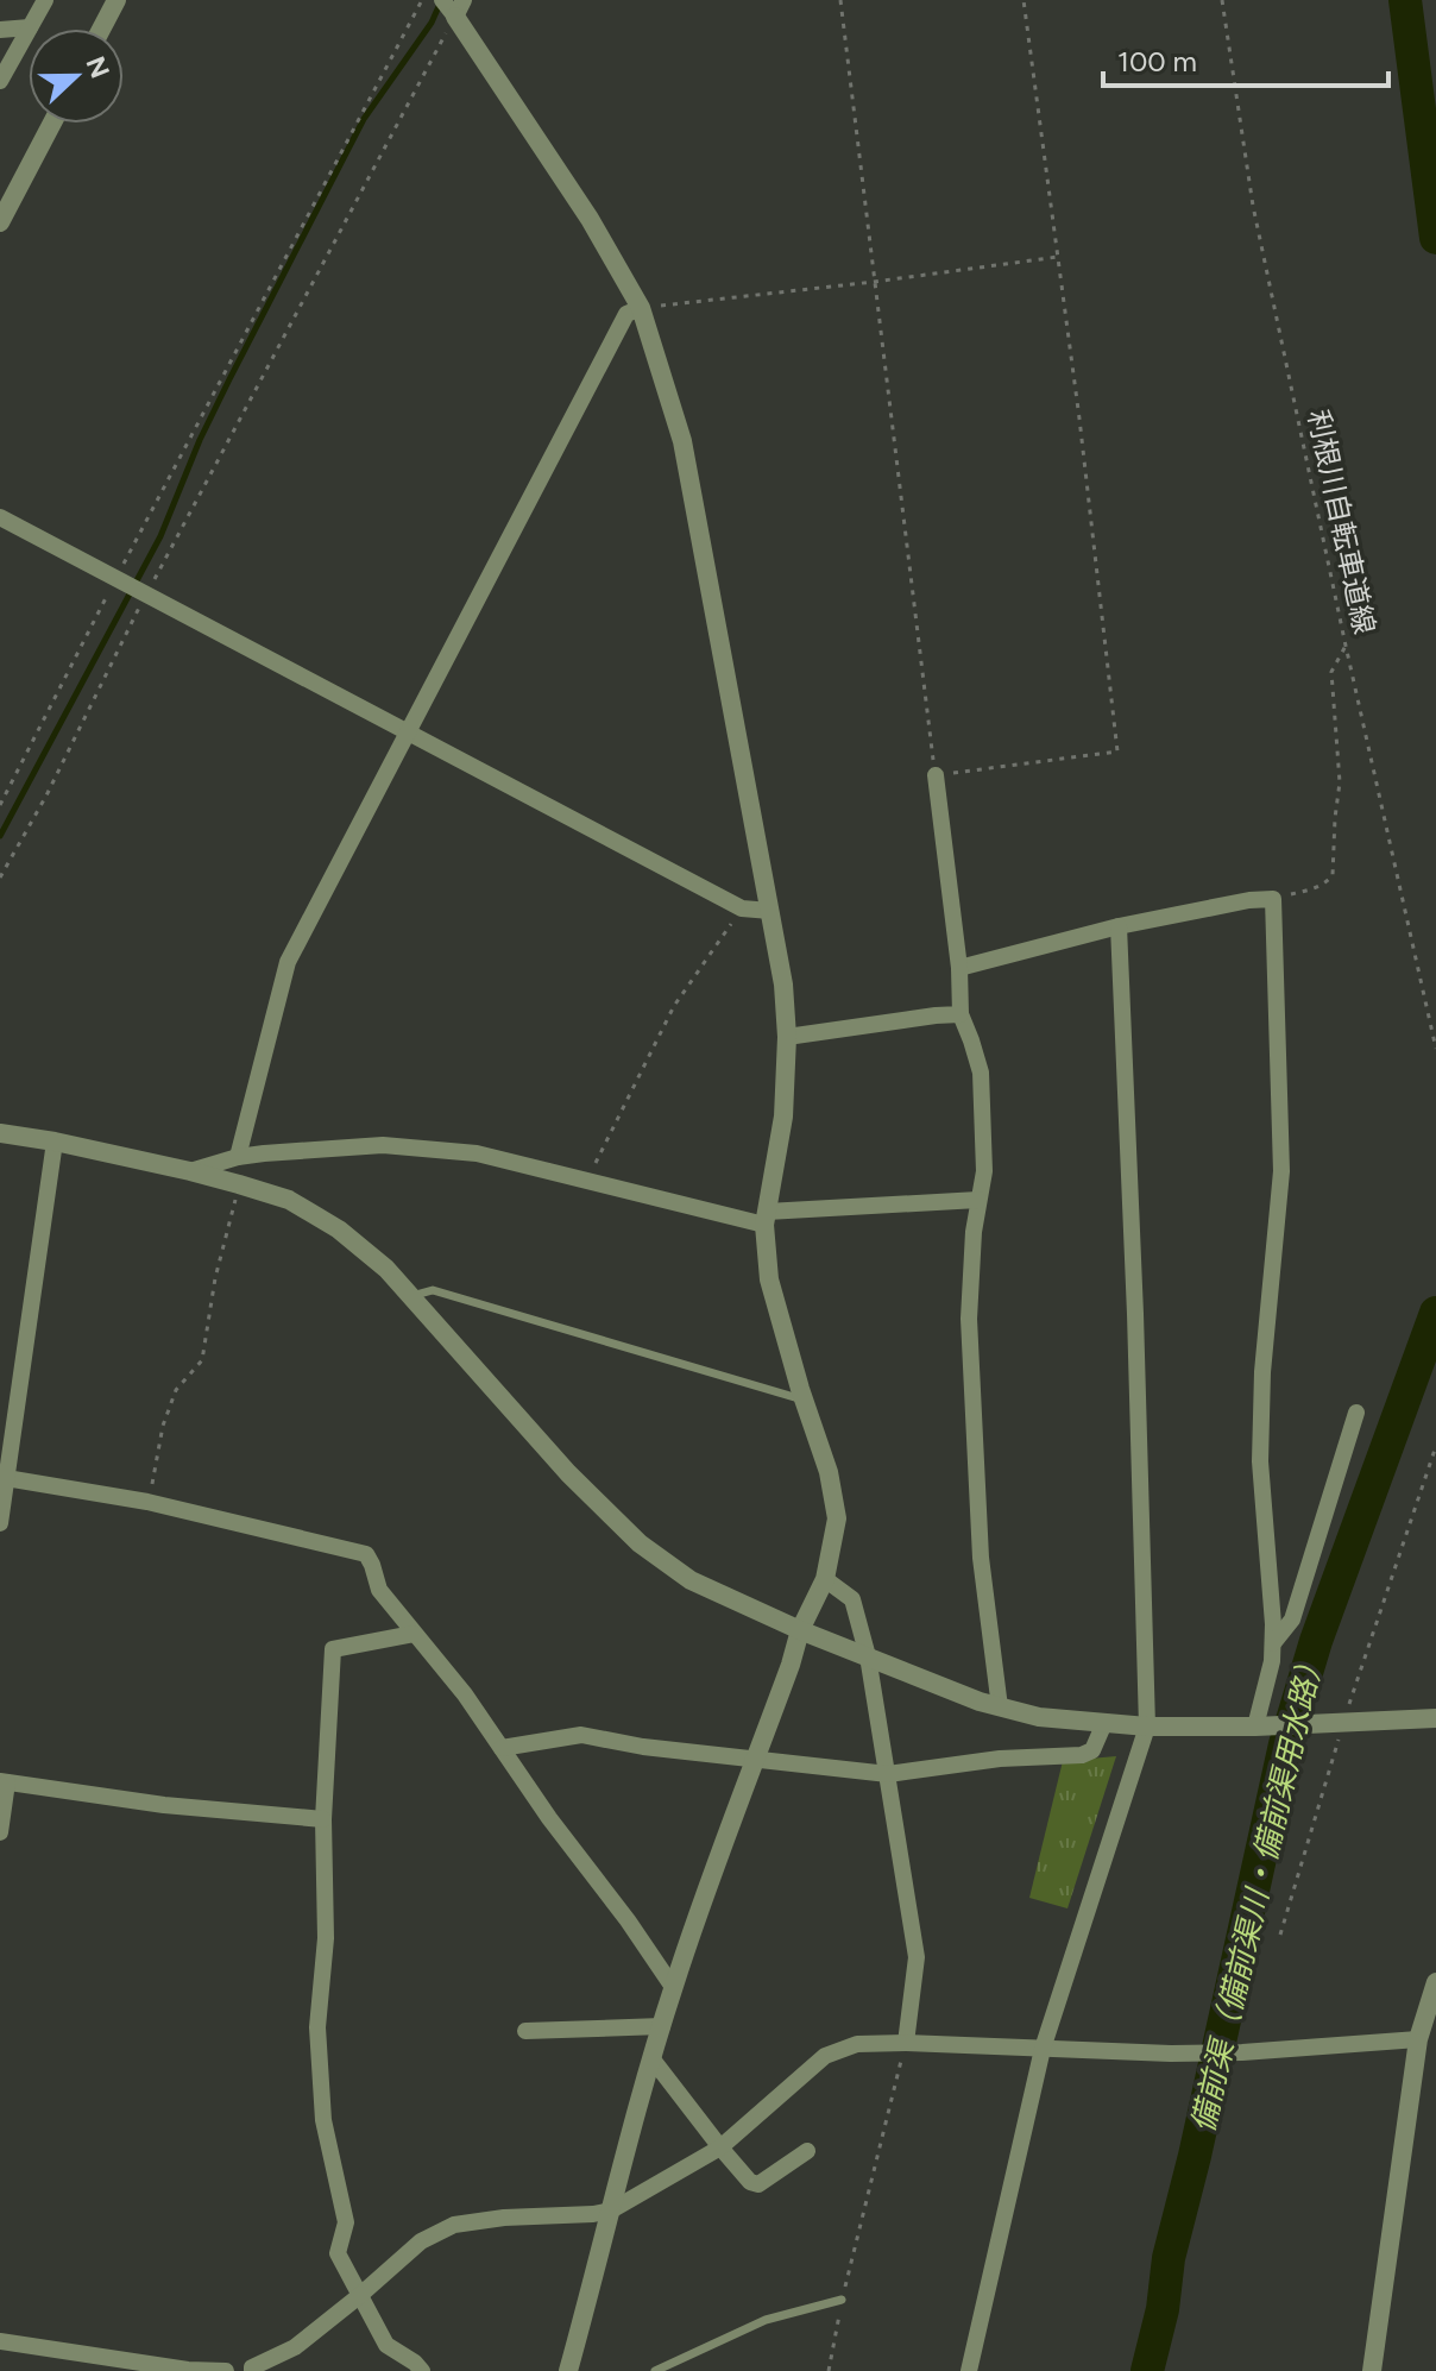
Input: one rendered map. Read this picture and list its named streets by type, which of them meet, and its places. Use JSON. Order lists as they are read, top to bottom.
{
  "streets": {
    "path": ["利根川自転車道線"]
  },
  "water": ["備前渠（備前渠川・備前渠用水路）"],
  "scale_bar": "100 m",
  "north": "right"
}
